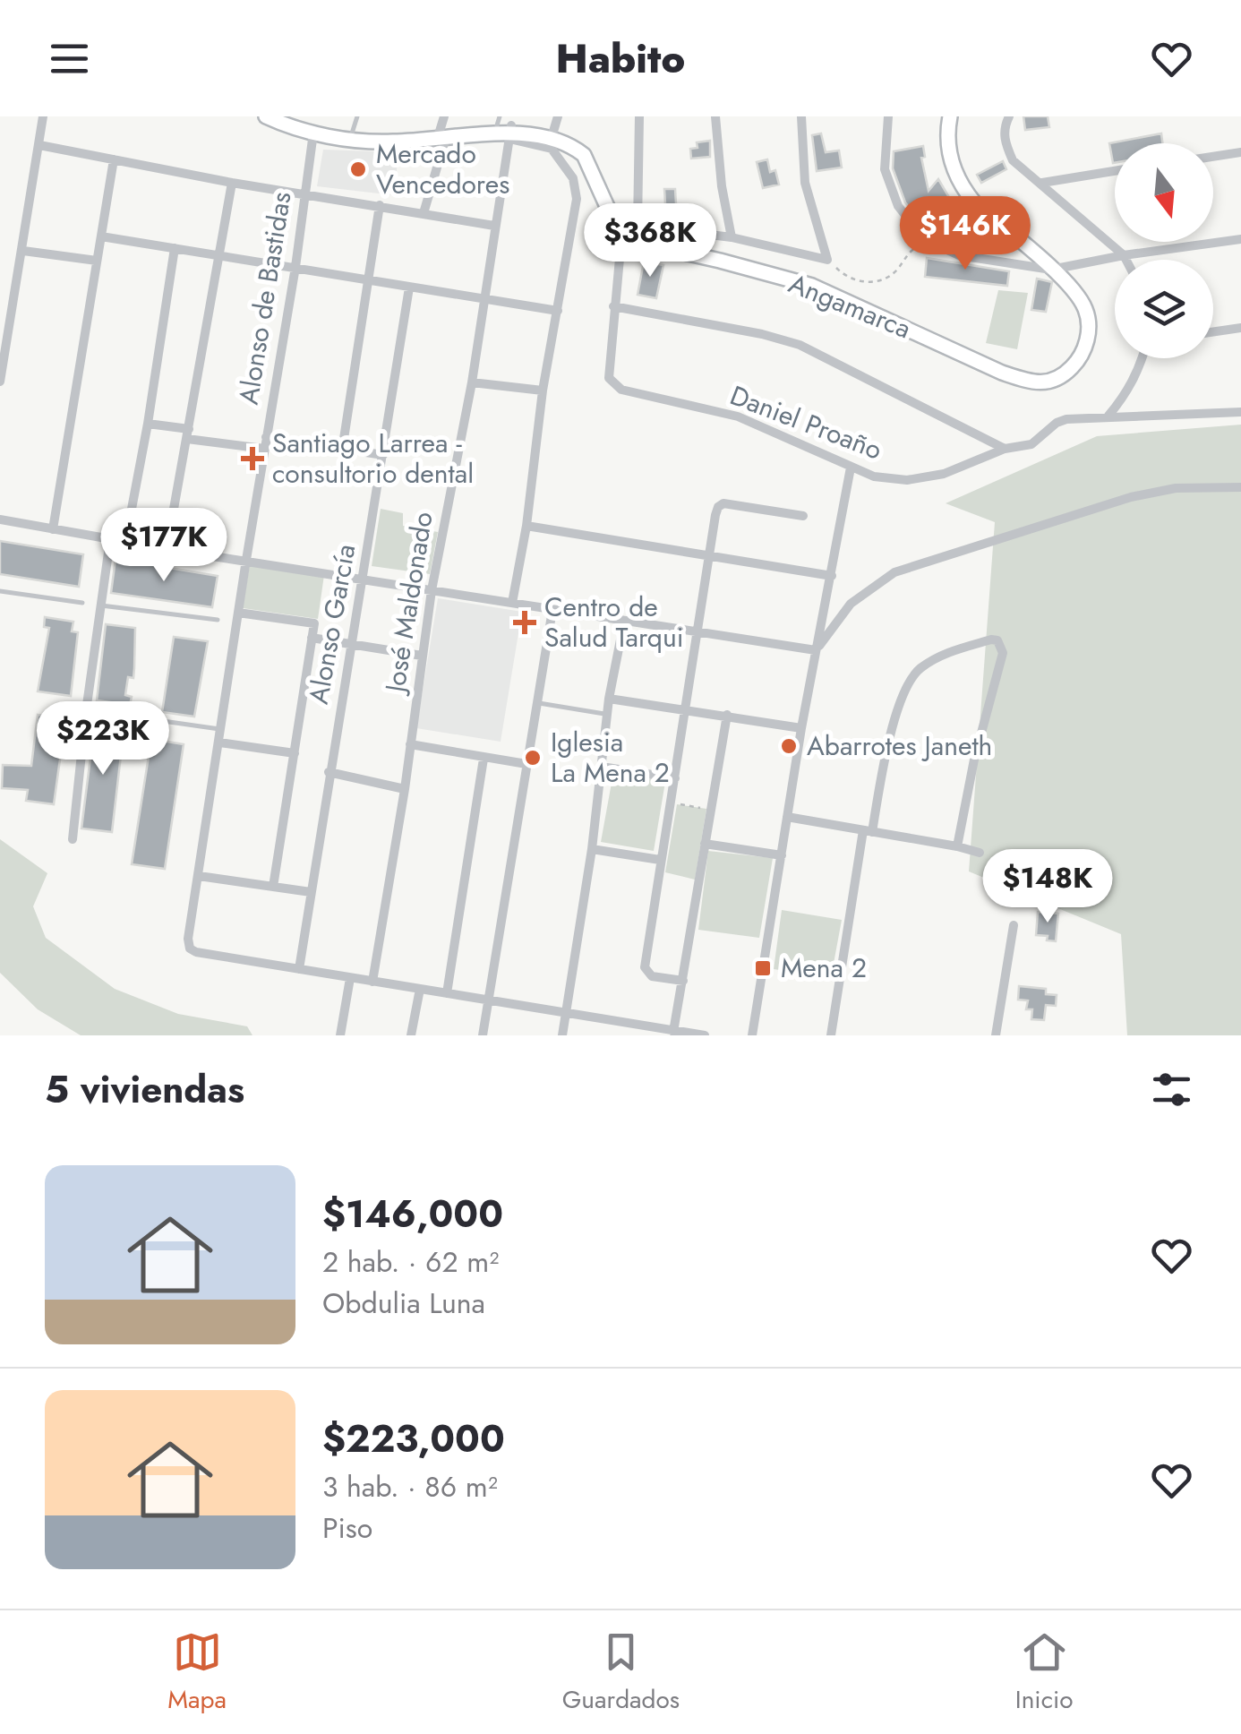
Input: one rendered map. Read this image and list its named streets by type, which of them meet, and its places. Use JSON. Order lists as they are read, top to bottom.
{
  "streets": {
    "street": [
      "Alonso de Bastidas",
      "Angamarca",
      "Daniel Proaño",
      "José Maldonado",
      "Alonso García"
    ]
  },
  "crossings": [
    ["Alonso de Bastidas", "Alonso García"]
  ],
  "places": {
    "other": ["Mercado Vencedores", "Abarrotes Janeth", "Iglesia La Mena 2"],
    "health": ["Santiago Larrea - consultorio dental", "Centro de Salud Tarqui"],
    "transit": ["Mena 2"]
  },
  "north": "bottom",
  "page": {
    "header": "Habito",
    "price": [
      "$146K",
      "$368K",
      "$177K",
      "$223K",
      "$148K"
    ],
    "heading": "5 viviendas",
    "list": [
      {
        "name": "$146,000",
        "note": "2 hab. · 62 m² · Obdulia Luna"
      },
      {
        "name": "$223,000",
        "note": "3 hab. · 86 m² · Piso"
      }
    ],
    "tabs": ["Mapa", "Guardados", "Inicio"]
  }
}
